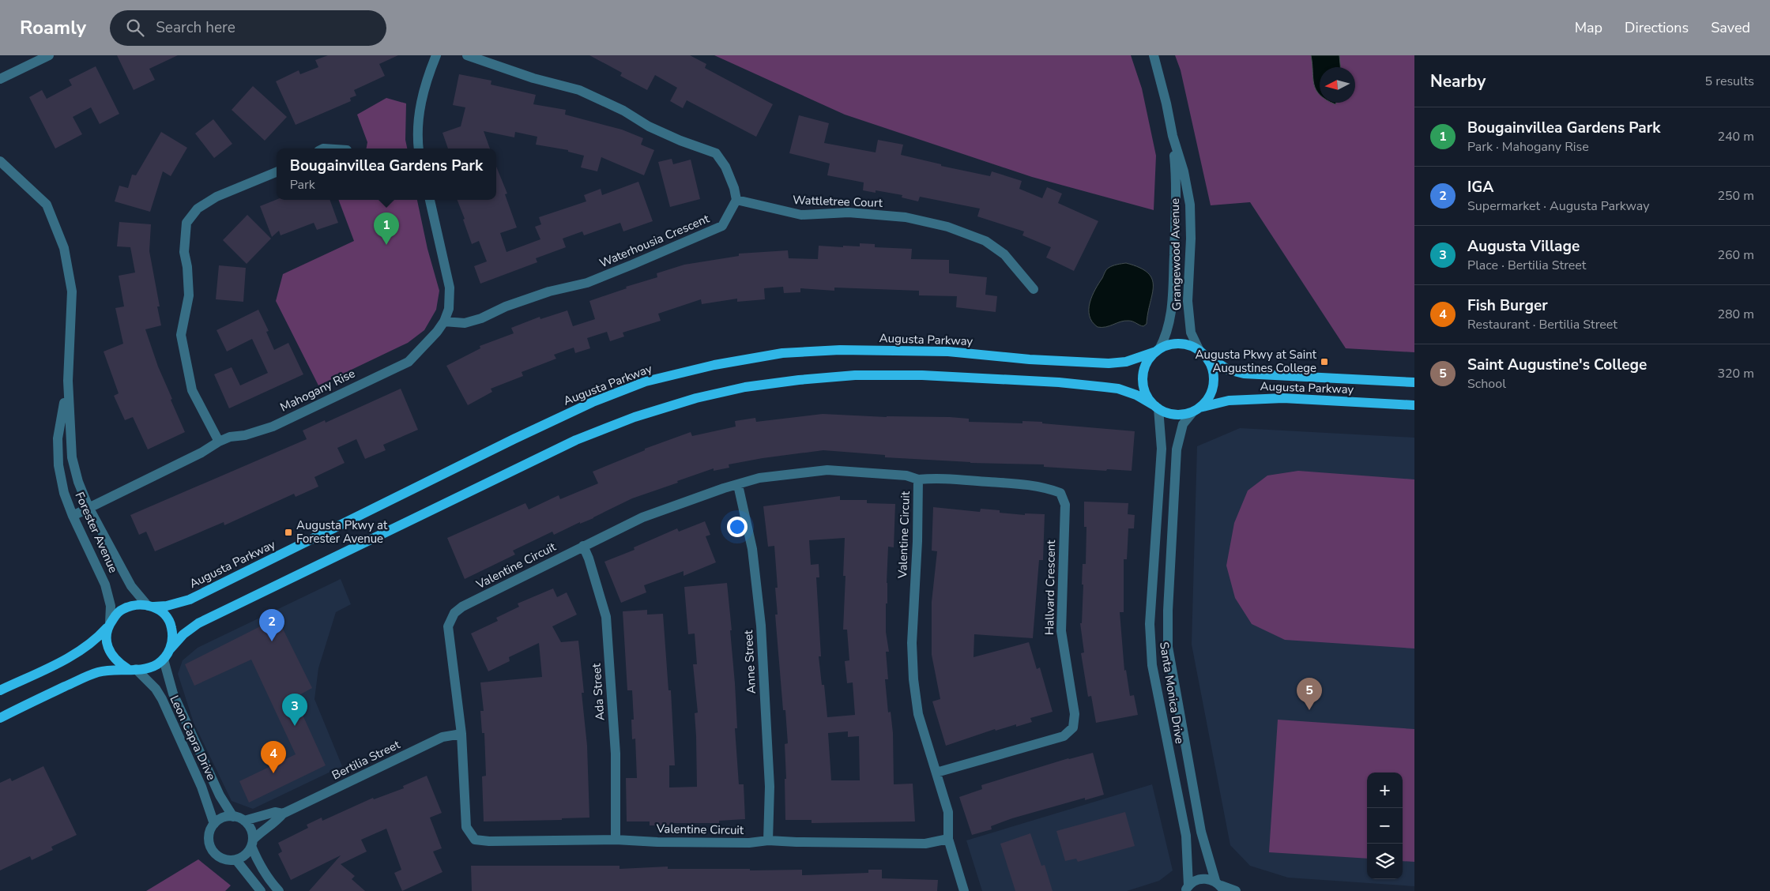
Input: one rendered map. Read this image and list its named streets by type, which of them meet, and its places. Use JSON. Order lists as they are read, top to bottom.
{
  "streets": {
    "main road": ["Augusta Parkway"],
    "street": [
      "Wattletree Court",
      "Waterhousia Crescent",
      "Grangewood Avenue",
      "Mahogany Rise",
      "Forester Avenue",
      "Valentine Circuit",
      "Hallvard Crescent",
      "Anne Street",
      "Ada Street",
      "Santa Monica Drive",
      "Leon Capra Drive",
      "Bertilia Street"
    ]
  },
  "crossings": [
    ["Wattletree Court", "Waterhousia Crescent"],
    ["Waterhousia Crescent", "Mahogany Rise"],
    ["Grangewood Avenue", "Augusta Parkway"],
    ["Grangewood Avenue", "Santa Monica Drive"],
    ["Augusta Parkway", "Forester Avenue"],
    ["Augusta Parkway", "Santa Monica Drive"],
    ["Augusta Parkway", "Leon Capra Drive"],
    ["Mahogany Rise", "Forester Avenue"],
    ["Forester Avenue", "Leon Capra Drive"],
    ["Valentine Circuit", "Hallvard Crescent"],
    ["Valentine Circuit", "Anne Street"],
    ["Valentine Circuit", "Ada Street"],
    ["Valentine Circuit", "Bertilia Street"],
    ["Leon Capra Drive", "Bertilia Street"]
  ],
  "places": {
    "transit": ["Augusta Pkwy at Saint Augustines College", "Augusta Pkwy at Forester Avenue"]
  },
  "north": "left",
  "page": {
    "header": "Roamly",
    "search": "Search here",
    "nav": ["Map", "Directions", "Saved"],
    "heading": ["Nearby", "5 results"],
    "list": [
      {
        "mark": "1",
        "name": "Bougainvillea Gardens Park",
        "note": "Park · Mahogany Rise",
        "value": "240 m"
      },
      {
        "mark": "2",
        "name": "IGA",
        "note": "Supermarket · Augusta Parkway",
        "value": "250 m"
      },
      {
        "mark": "3",
        "name": "Augusta Village",
        "note": "Place · Bertilia Street",
        "value": "260 m"
      },
      {
        "mark": "4",
        "name": "Fish Burger",
        "note": "Restaurant · Bertilia Street",
        "value": "280 m"
      },
      {
        "mark": "5",
        "name": "Saint Augustine's College",
        "note": "School",
        "value": "320 m"
      }
    ],
    "popup": ["Bougainvillea Gardens Park", "Park"],
    "pins": [
      "1",
      "2",
      "5",
      "3",
      "4"
    ],
    "map_buttons": ["+", "−"]
  }
}
